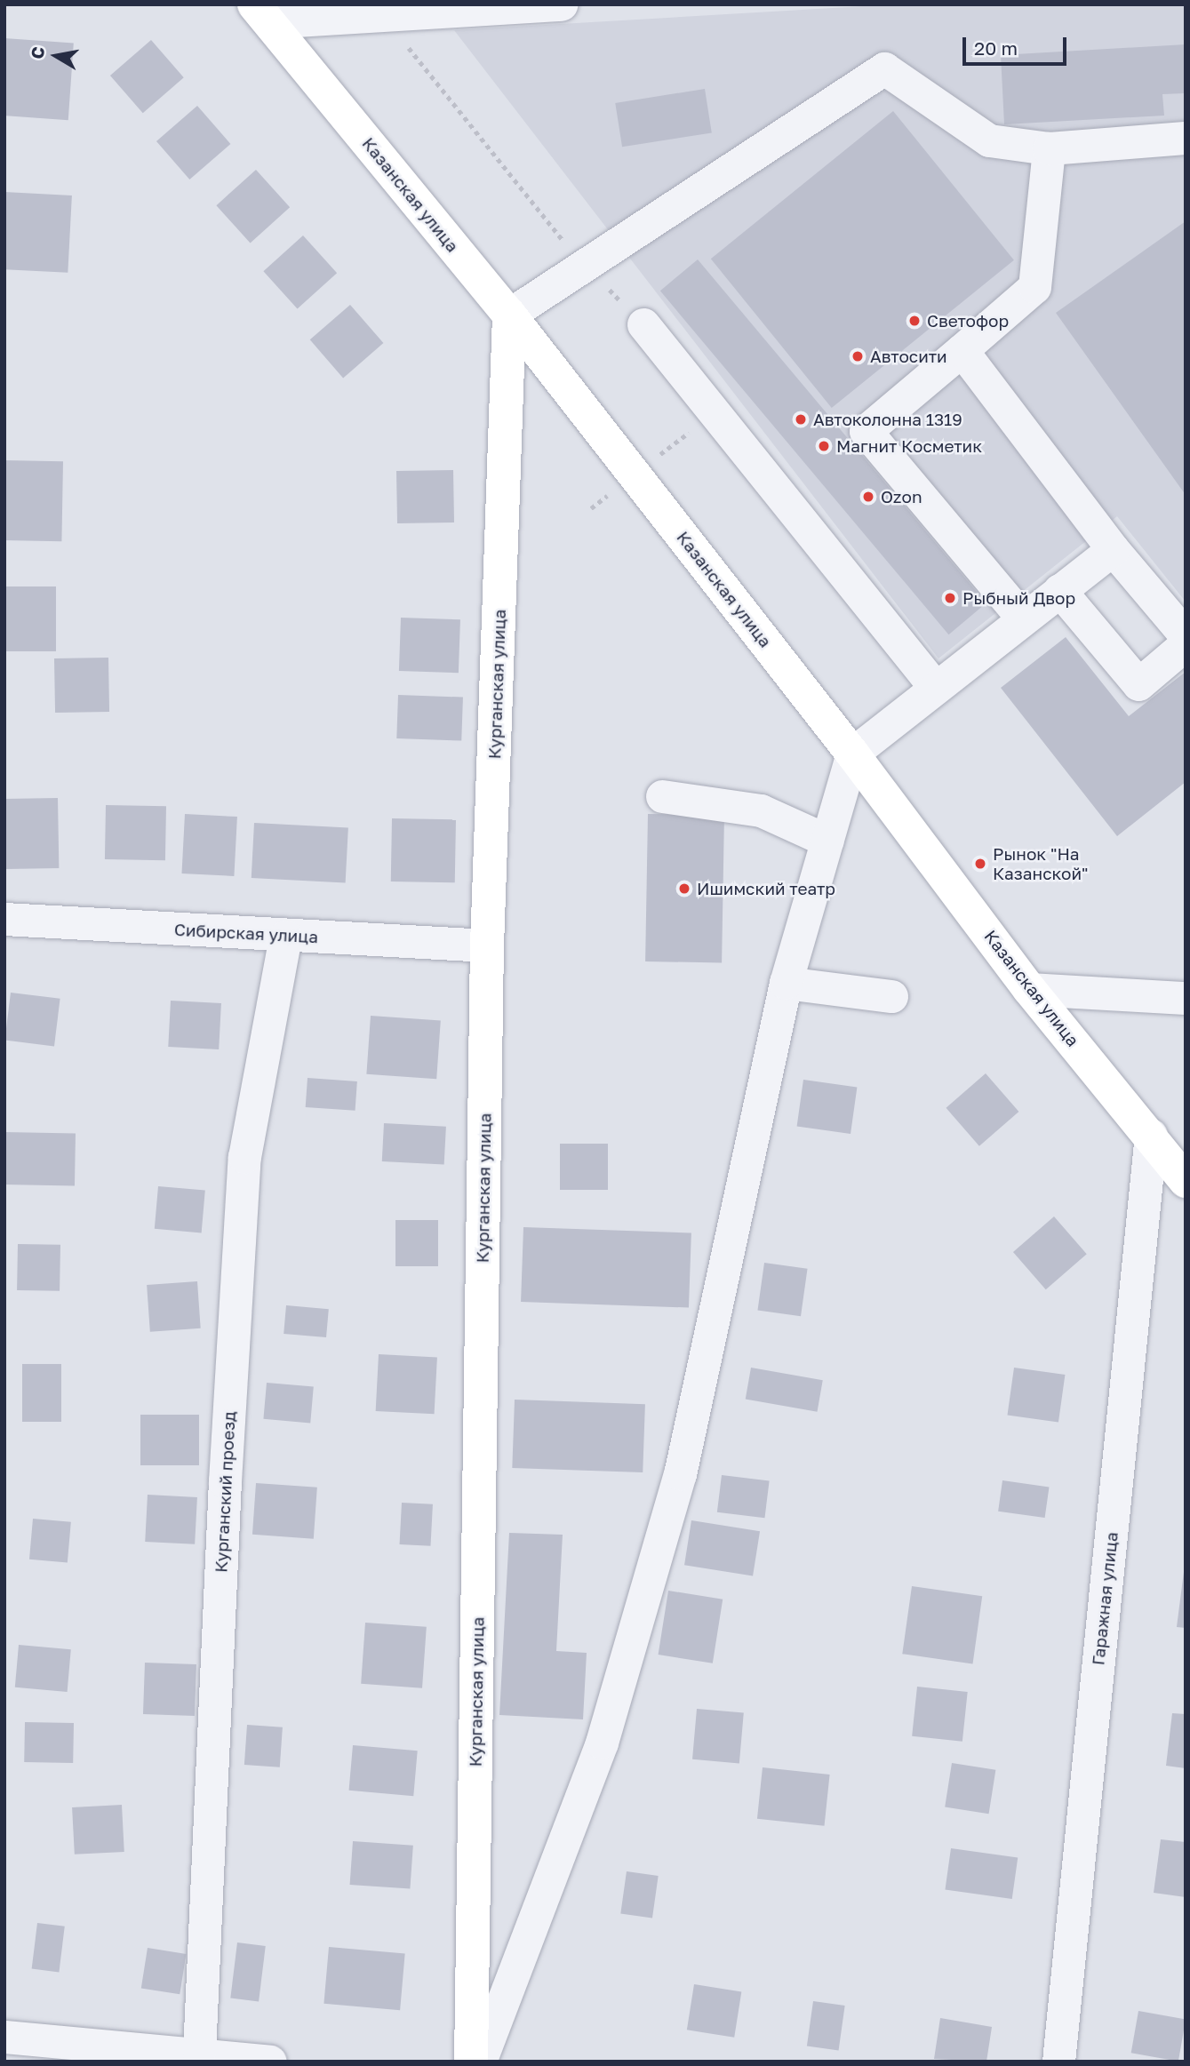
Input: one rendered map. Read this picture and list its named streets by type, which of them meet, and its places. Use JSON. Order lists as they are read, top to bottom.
{
  "streets": {
    "main road": ["Казанская улица", "Курганская улица"],
    "street": ["Сибирская улица", "Курганский проезд", "Гаражная улица"]
  },
  "crossings": [
    ["Казанская улица", "Курганская улица"],
    ["Казанская улица", "Гаражная улица"],
    ["Курганская улица", "Сибирская улица"],
    ["Сибирская улица", "Курганский проезд"]
  ],
  "places": [
    "Светофор",
    "Автосити",
    "Автоколонна 1319",
    "Магнит Косметик",
    "Ozon",
    "Рыбный Двор",
    "Рынок \"На Казанской\"",
    "Ишимский театр"
  ],
  "scale_bar": "20 m",
  "north": "left"
}
